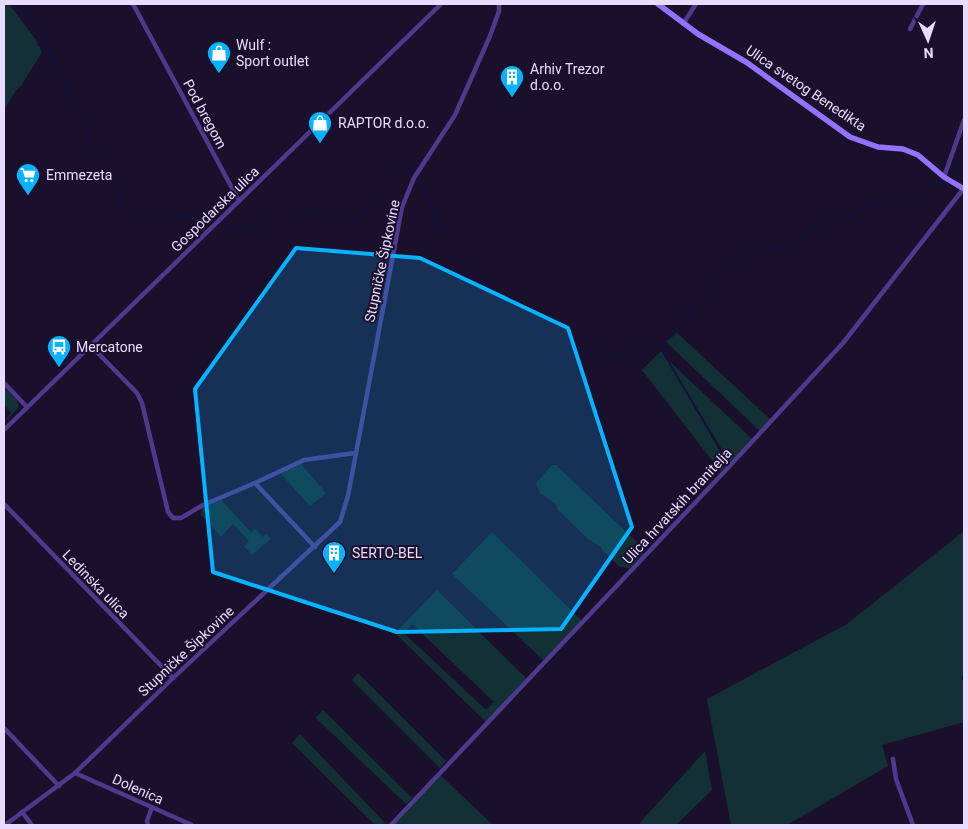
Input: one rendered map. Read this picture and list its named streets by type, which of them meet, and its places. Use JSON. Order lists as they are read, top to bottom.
{
  "streets": {
    "main road": ["Ulica svetog Benedikta"],
    "street": [
      "Pod bregom",
      "Gospodarska ulica",
      "Stupničke Šipkovine",
      "Ulica hrvatskih branitelja",
      "Ledinska ulica",
      "Dolenica"
    ]
  },
  "crossings": [
    ["Ulica svetog Benedikta", "Ulica hrvatskih branitelja"],
    ["Pod bregom", "Gospodarska ulica"],
    ["Stupničke Šipkovine", "Ledinska ulica"],
    ["Stupničke Šipkovine", "Dolenica"]
  ],
  "places": {
    "shop": ["Wulf : Sport outlet", "RAPTOR d.o.o."],
    "building": ["Arhiv Trezor d.o.o.", "SERTO-BEL"],
    "supermarket": ["Emmezeta"],
    "bus stop": ["Mercatone"]
  },
  "north": "bottom"
}
